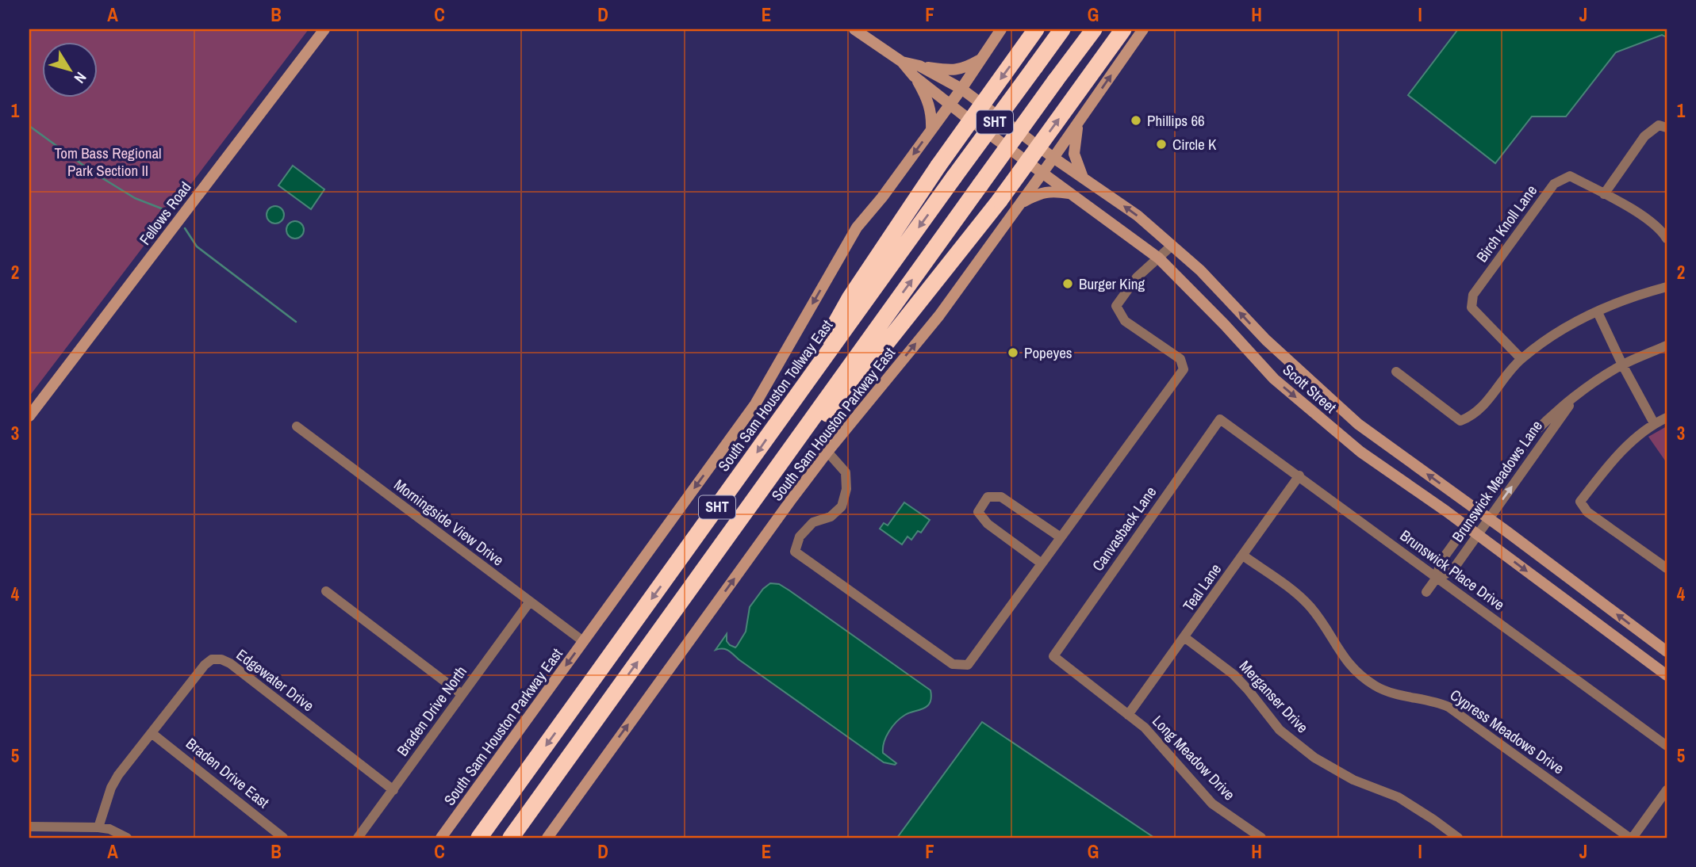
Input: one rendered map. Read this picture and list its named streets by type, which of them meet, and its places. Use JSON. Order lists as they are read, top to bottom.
{
  "streets": {
    "highway": ["SHT", "South Sam Houston Tollway East"],
    "main road": ["Fellows Road", "Scott Street", "South Sam Houston Parkway East"],
    "street": [
      "Birch Knoll Lane",
      "Brunswick Meadows Lane",
      "Morningside View Drive",
      "Canvasback Lane",
      "Brunswick Place Drive",
      "Teal Lane",
      "Edgewater Drive",
      "Merganser Drive",
      "Braden Drive North",
      "Cypress Meadows Drive",
      "Long Meadow Drive",
      "Braden Drive East"
    ]
  },
  "crossings": [
    ["Scott Street", "South Sam Houston Parkway East"],
    ["Scott Street", "Brunswick Meadows Lane"],
    ["South Sam Houston Parkway East", "Morningside View Drive"],
    ["Brunswick Meadows Lane", "Brunswick Place Drive"],
    ["Morningside View Drive", "Braden Drive North"],
    ["Canvasback Lane", "Brunswick Place Drive"],
    ["Canvasback Lane", "Long Meadow Drive"],
    ["Brunswick Place Drive", "Teal Lane"],
    ["Teal Lane", "Merganser Drive"],
    ["Teal Lane", "Cypress Meadows Drive"],
    ["Teal Lane", "Long Meadow Drive"],
    ["Edgewater Drive", "Braden Drive North"],
    ["Edgewater Drive", "Braden Drive East"]
  ],
  "parks": ["Tom Bass Regional Park Section II"],
  "places": [
    "Phillips 66",
    "Circle K",
    "Burger King",
    "Popeyes"
  ],
  "north": "bottom right",
  "grid": {
    "columns": [
      "A",
      "B",
      "C",
      "D",
      "E",
      "F",
      "G",
      "H",
      "I",
      "J"
    ],
    "rows": [
      "1",
      "2",
      "3",
      "4",
      "5"
    ]
  }
}
